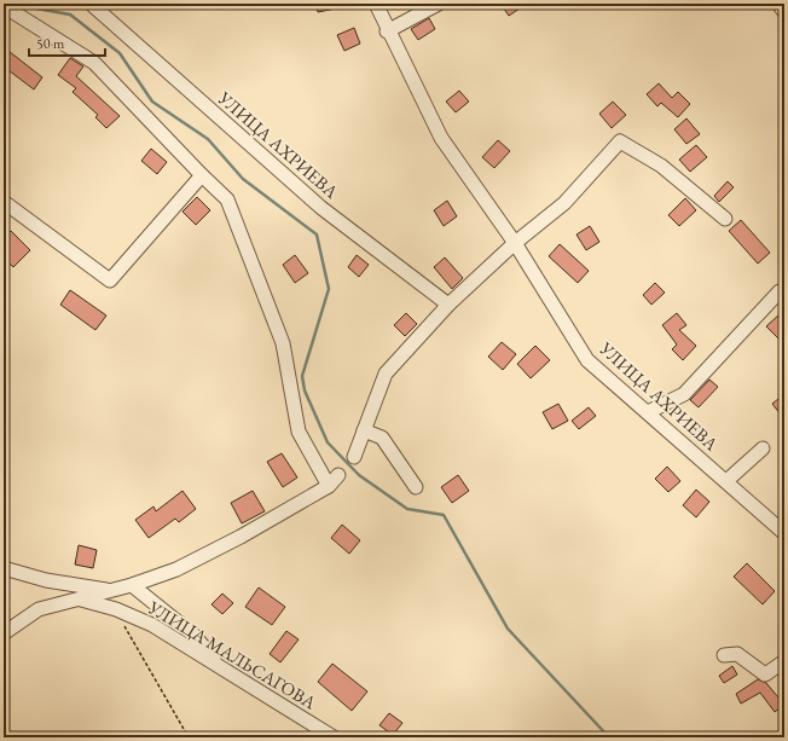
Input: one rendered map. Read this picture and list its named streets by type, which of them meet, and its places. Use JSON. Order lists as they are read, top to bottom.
{
  "streets": {
    "street": ["УЛИЦА АХРИЕВА", "УЛИЦА МАЛЬСАГОВА"]
  },
  "scale_bar": "50 m"
}
